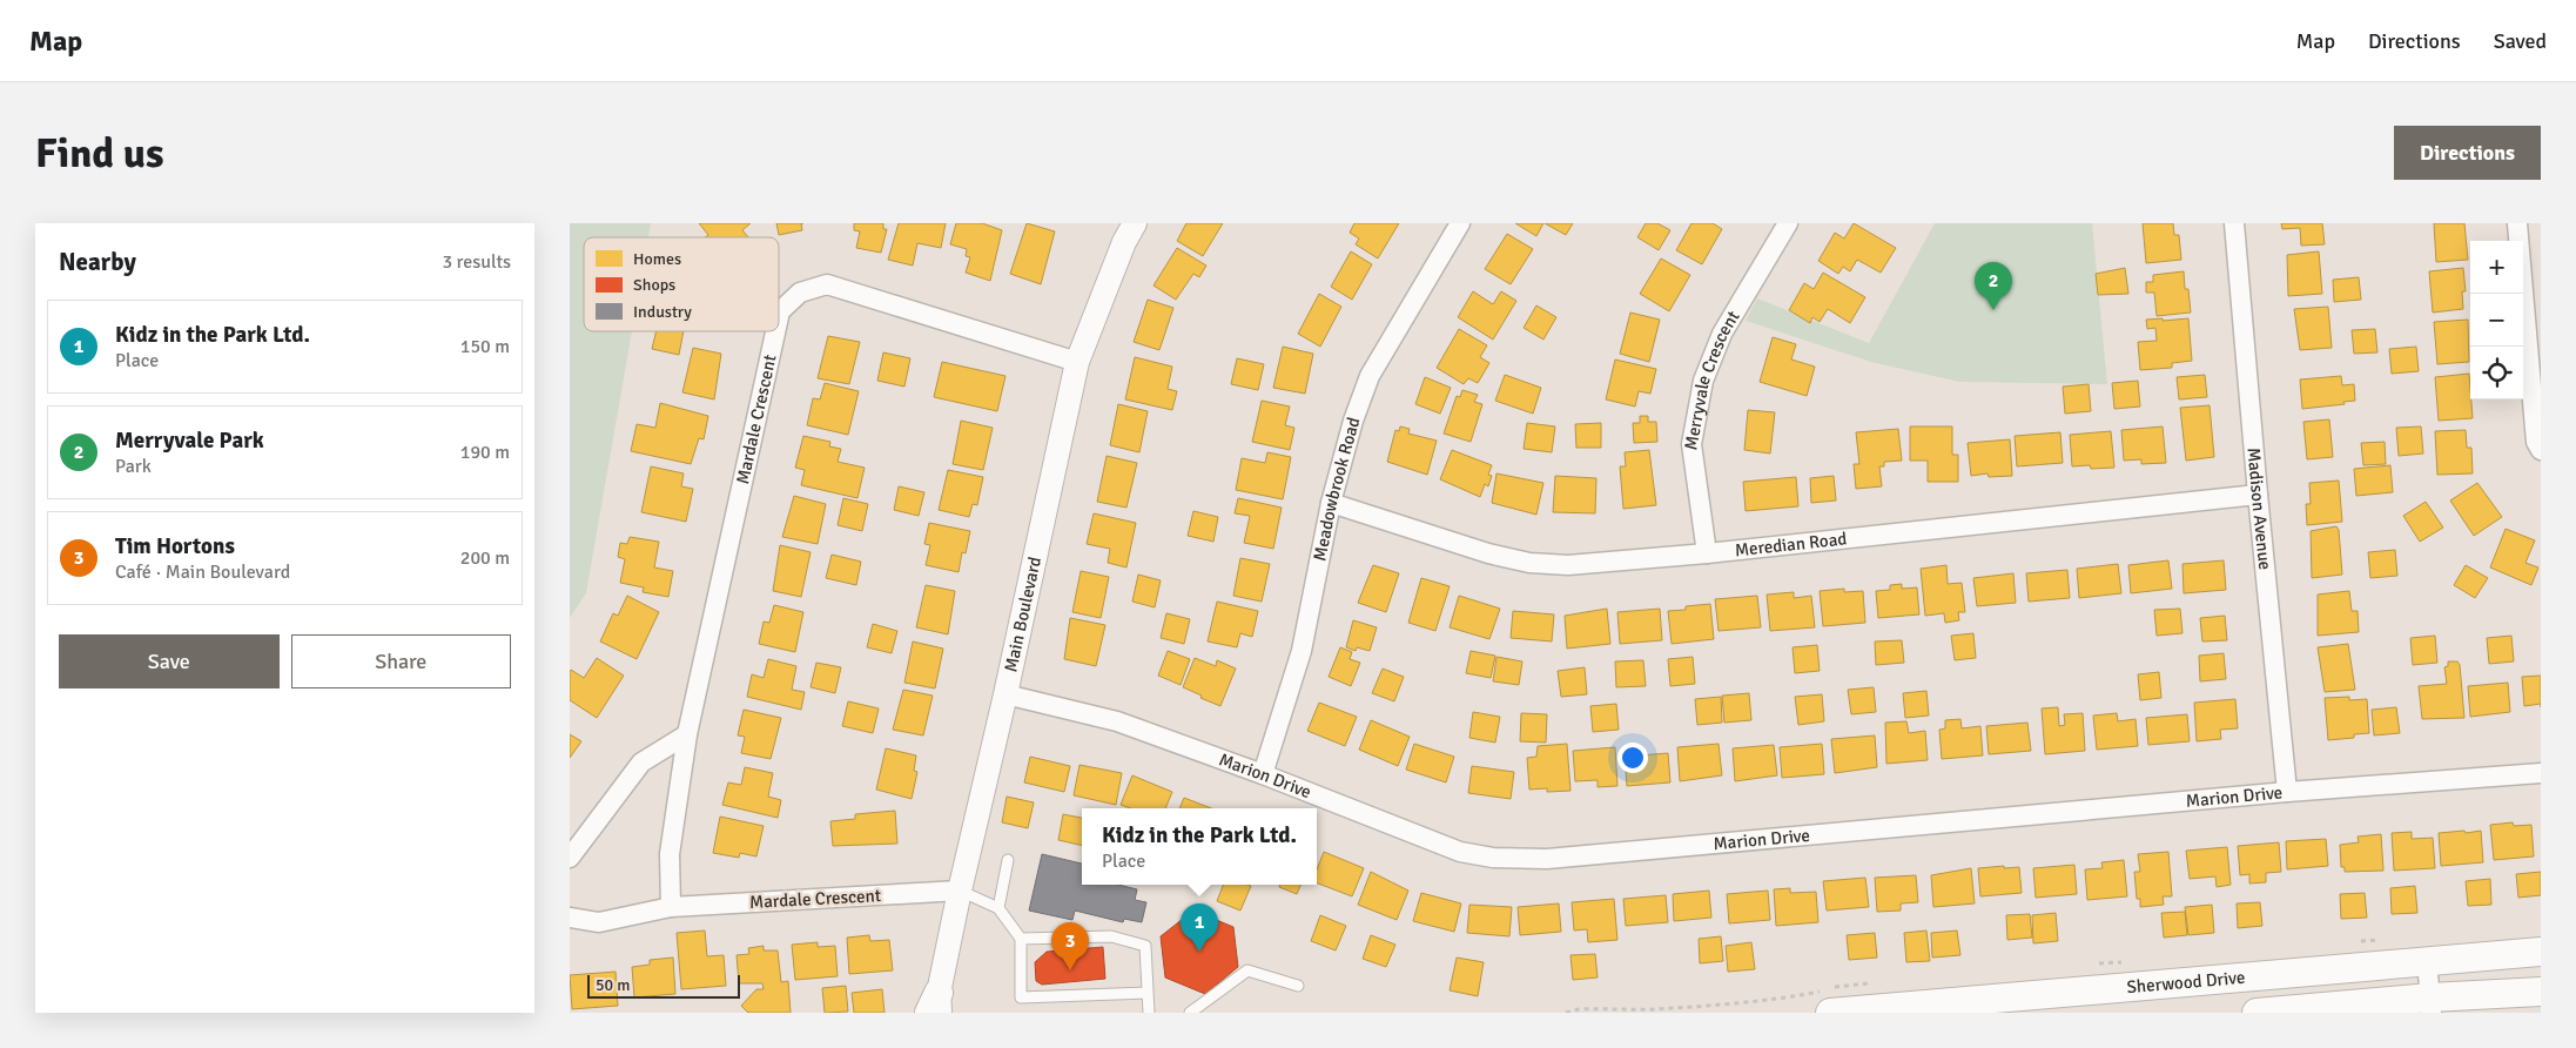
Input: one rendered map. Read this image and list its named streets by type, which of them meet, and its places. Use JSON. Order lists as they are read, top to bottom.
{
  "streets": {
    "main road": ["Sherwood Drive"],
    "street": [
      "Merryvale Crescent",
      "Mardale Crescent",
      "Meadowbrook Road",
      "Madison Avenue",
      "Meredian Road",
      "Main Boulevard",
      "Marion Drive"
    ]
  },
  "crossings": [
    ["Merryvale Crescent", "Meredian Road"],
    ["Mardale Crescent", "Main Boulevard"],
    ["Meadowbrook Road", "Meredian Road"],
    ["Meadowbrook Road", "Marion Drive"],
    ["Madison Avenue", "Meredian Road"],
    ["Madison Avenue", "Marion Drive"],
    ["Main Boulevard", "Marion Drive"]
  ],
  "legend": ["Homes", "Shops", "Industry"],
  "scale_bar": "50 m",
  "page": {
    "header": "Map",
    "nav": ["Map", "Directions", "Saved"],
    "buttons": [
      "Directions",
      ["Save", "Share"]
    ],
    "title": "Find us",
    "heading": ["Nearby", "3 results"],
    "map_buttons": ["+", "−"],
    "pins": ["2", "1", "3"],
    "list": [
      {
        "mark": "1",
        "name": "Kidz in the Park Ltd.",
        "note": "Place",
        "value": "150 m"
      },
      {
        "mark": "2",
        "name": "Merryvale Park",
        "note": "Park",
        "value": "190 m"
      },
      {
        "mark": "3",
        "name": "Tim Hortons",
        "note": "Café · Main Boulevard",
        "value": "200 m"
      }
    ],
    "popup": ["Kidz in the Park Ltd.", "Place"],
    "scale": "50 m"
  }
}
